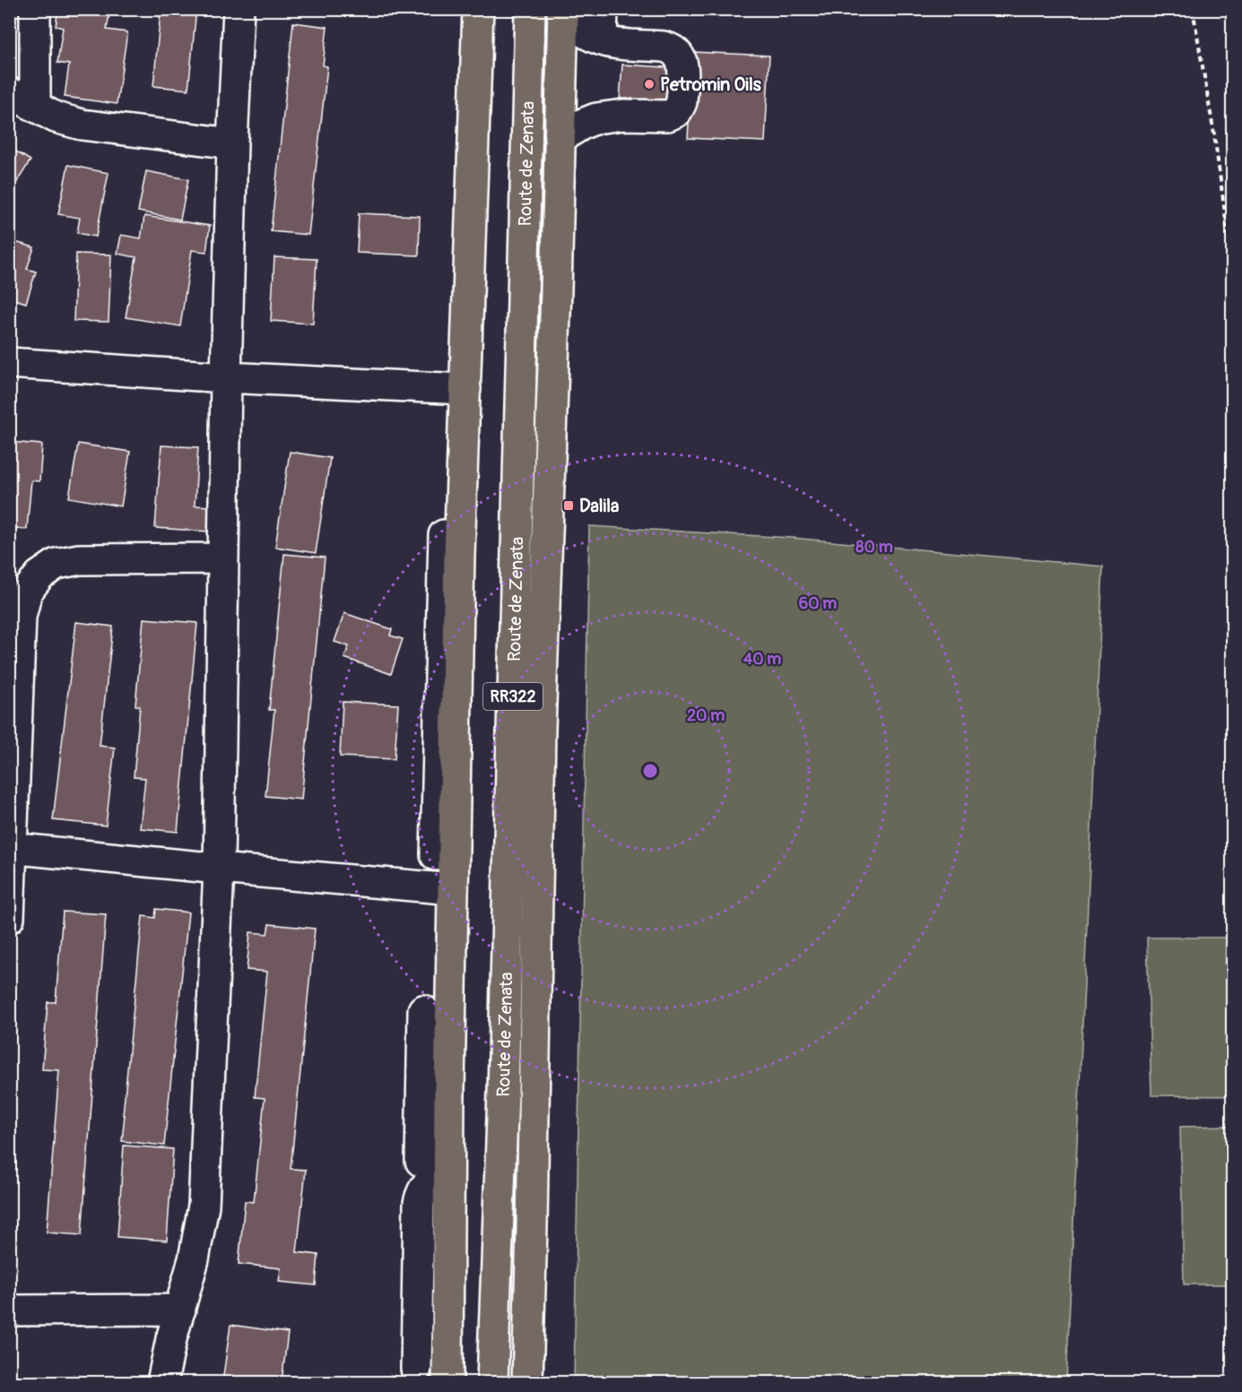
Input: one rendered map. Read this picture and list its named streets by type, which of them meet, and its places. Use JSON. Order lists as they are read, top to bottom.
{
  "streets": {
    "main road": ["Route de Zenata", "RR322"]
  },
  "places": {
    "other": ["Petromin Oils"],
    "transit": ["Dalila"]
  },
  "rings": [
    "80 m",
    "60 m",
    "40 m",
    "20 m"
  ]
}
